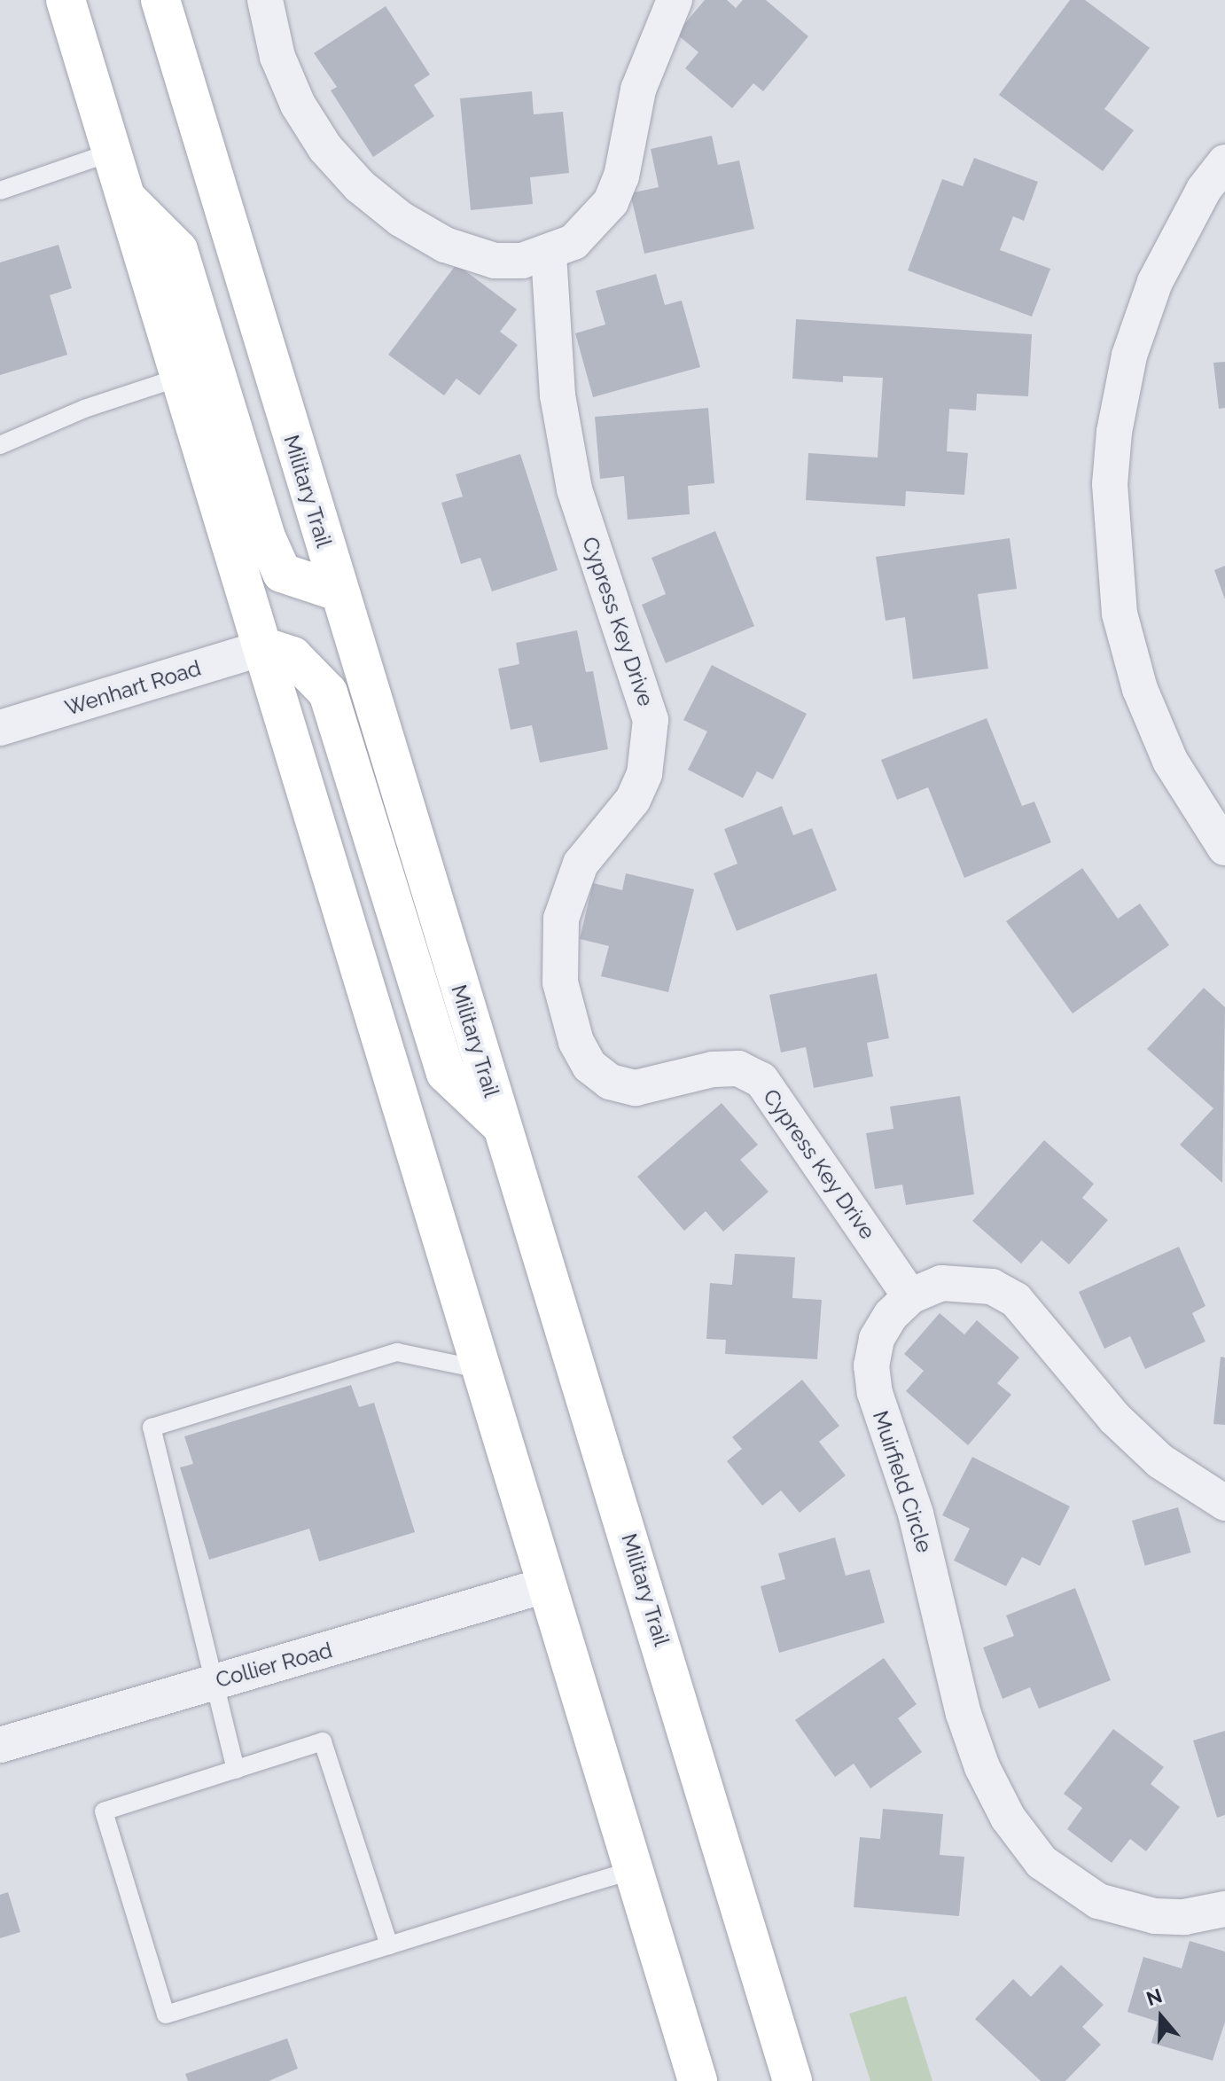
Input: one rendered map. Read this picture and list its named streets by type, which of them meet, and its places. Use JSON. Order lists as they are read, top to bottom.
{
  "streets": {
    "main road": ["Military Trail"],
    "street": [
      "Cypress Key Drive",
      "Wenhart Road",
      "Muirfield Circle",
      "Collier Road"
    ]
  },
  "crossings": [
    ["Cypress Key Drive", "Muirfield Circle"]
  ],
  "north": "top"
}
